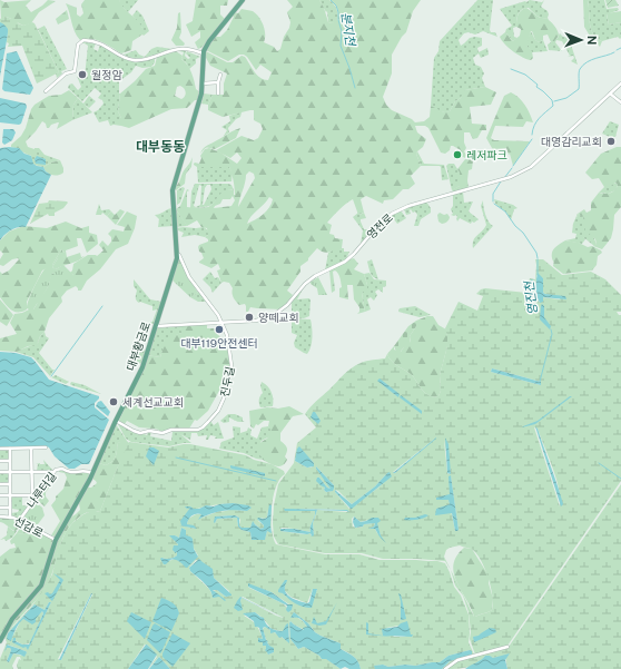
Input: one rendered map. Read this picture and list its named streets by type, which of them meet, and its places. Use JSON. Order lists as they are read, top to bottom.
{
  "streets": {
    "main road": ["대부황금로"],
    "street": [
      "영전로",
      "진두길",
      "나루터길",
      "선감로"
    ]
  },
  "crossings": [
    ["영전로", "대부황금로"],
    ["영전로", "진두길"],
    ["대부황금로", "진두길"],
    ["대부황금로", "나루터길"],
    ["대부황금로", "선감로"],
    ["나루터길", "선감로"]
  ],
  "districts": ["대부동동"],
  "water": ["분지천", "영진천"],
  "places": [
    "월정암",
    "대영감리교회",
    "레저파크",
    "양떼교회",
    "대부119안전센터",
    "세계선교교회"
  ],
  "north": "right"
}
